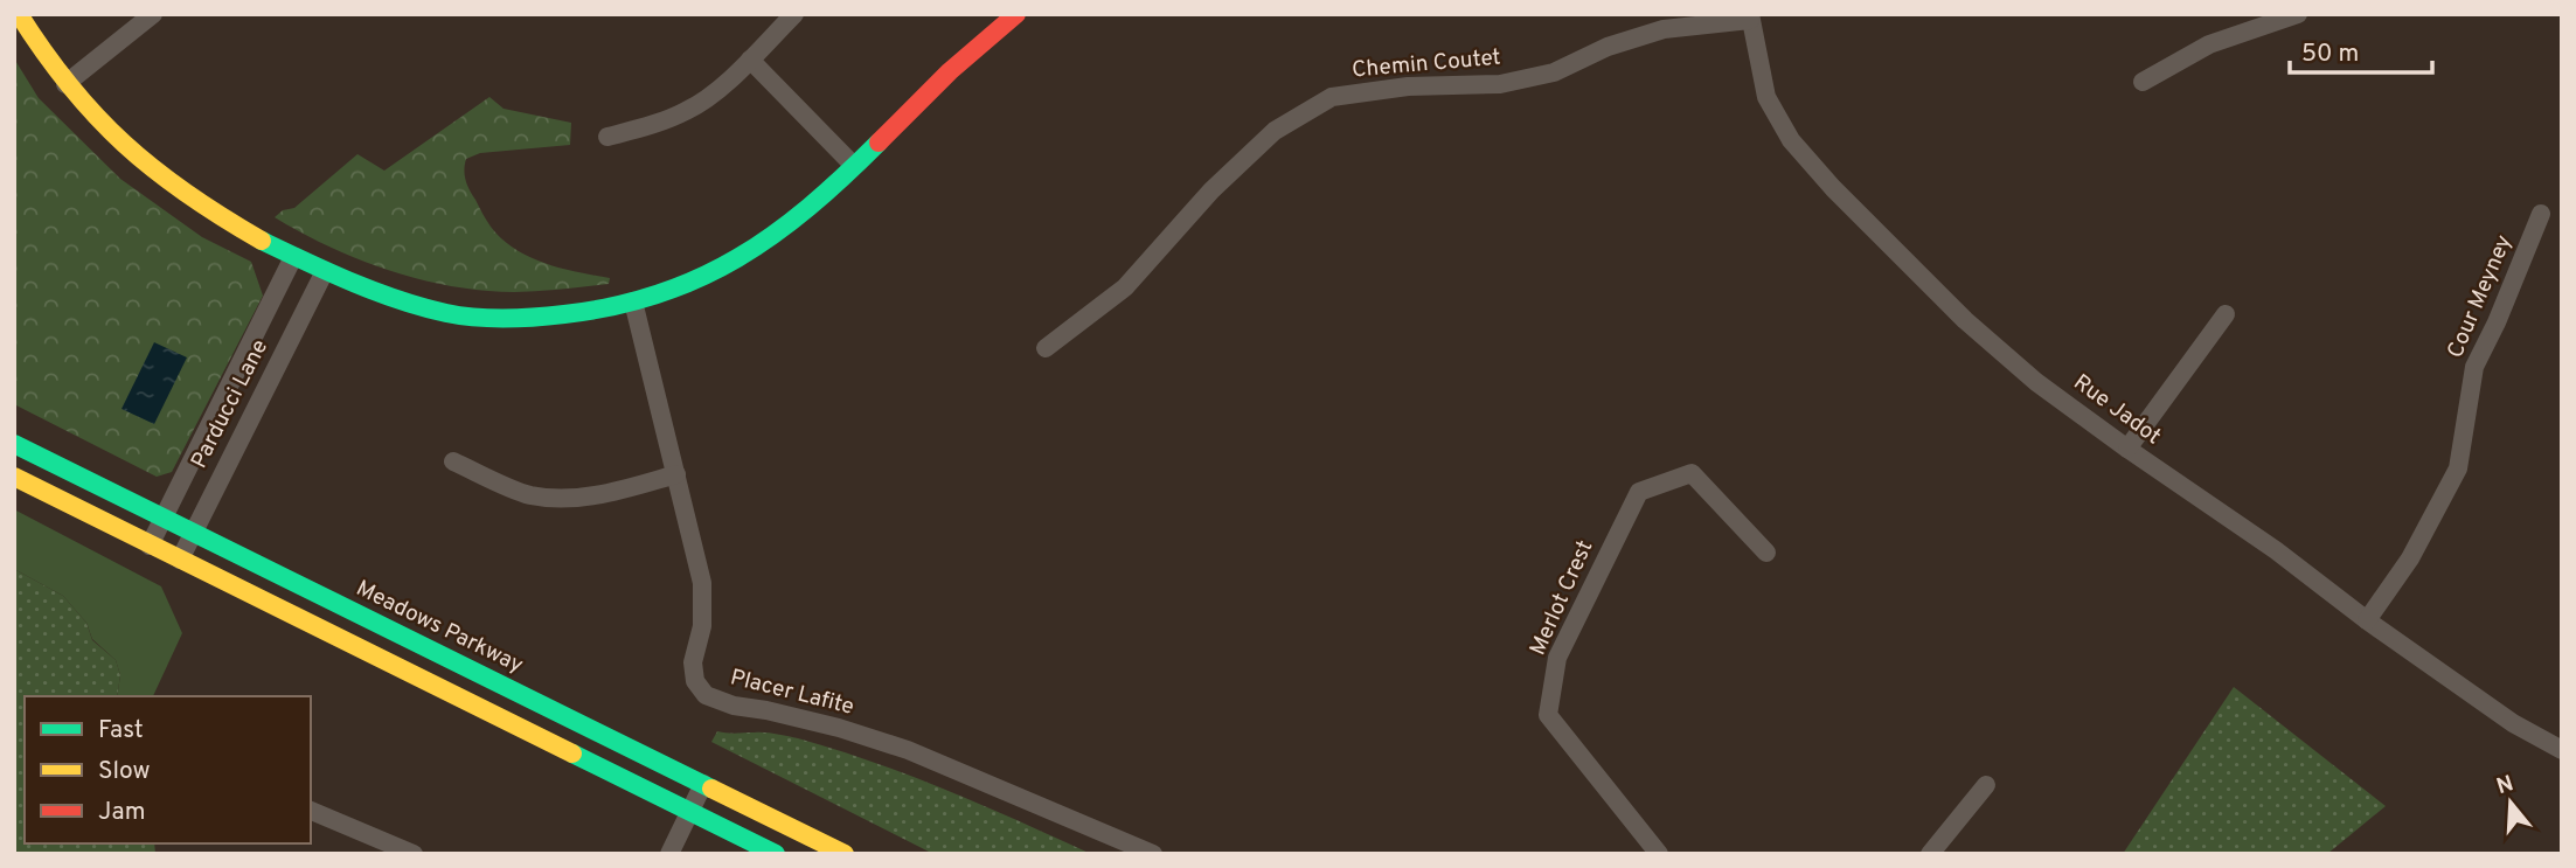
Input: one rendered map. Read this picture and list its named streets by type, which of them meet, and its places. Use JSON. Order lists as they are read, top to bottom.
{
  "streets": {
    "main road": ["Meadows Parkway"],
    "street": [
      "Chemin Coutet",
      "Cour Meyney",
      "Parducci Lane",
      "Rue Jadot",
      "Merlot Crest",
      "Placer Lafite"
    ]
  },
  "crossings": [
    ["Chemin Coutet", "Rue Jadot"],
    ["Cour Meyney", "Rue Jadot"],
    ["Parducci Lane", "Meadows Parkway"]
  ],
  "legend": ["Fast", "Slow", "Jam"],
  "scale_bar": "50 m",
  "north": "top"
}
